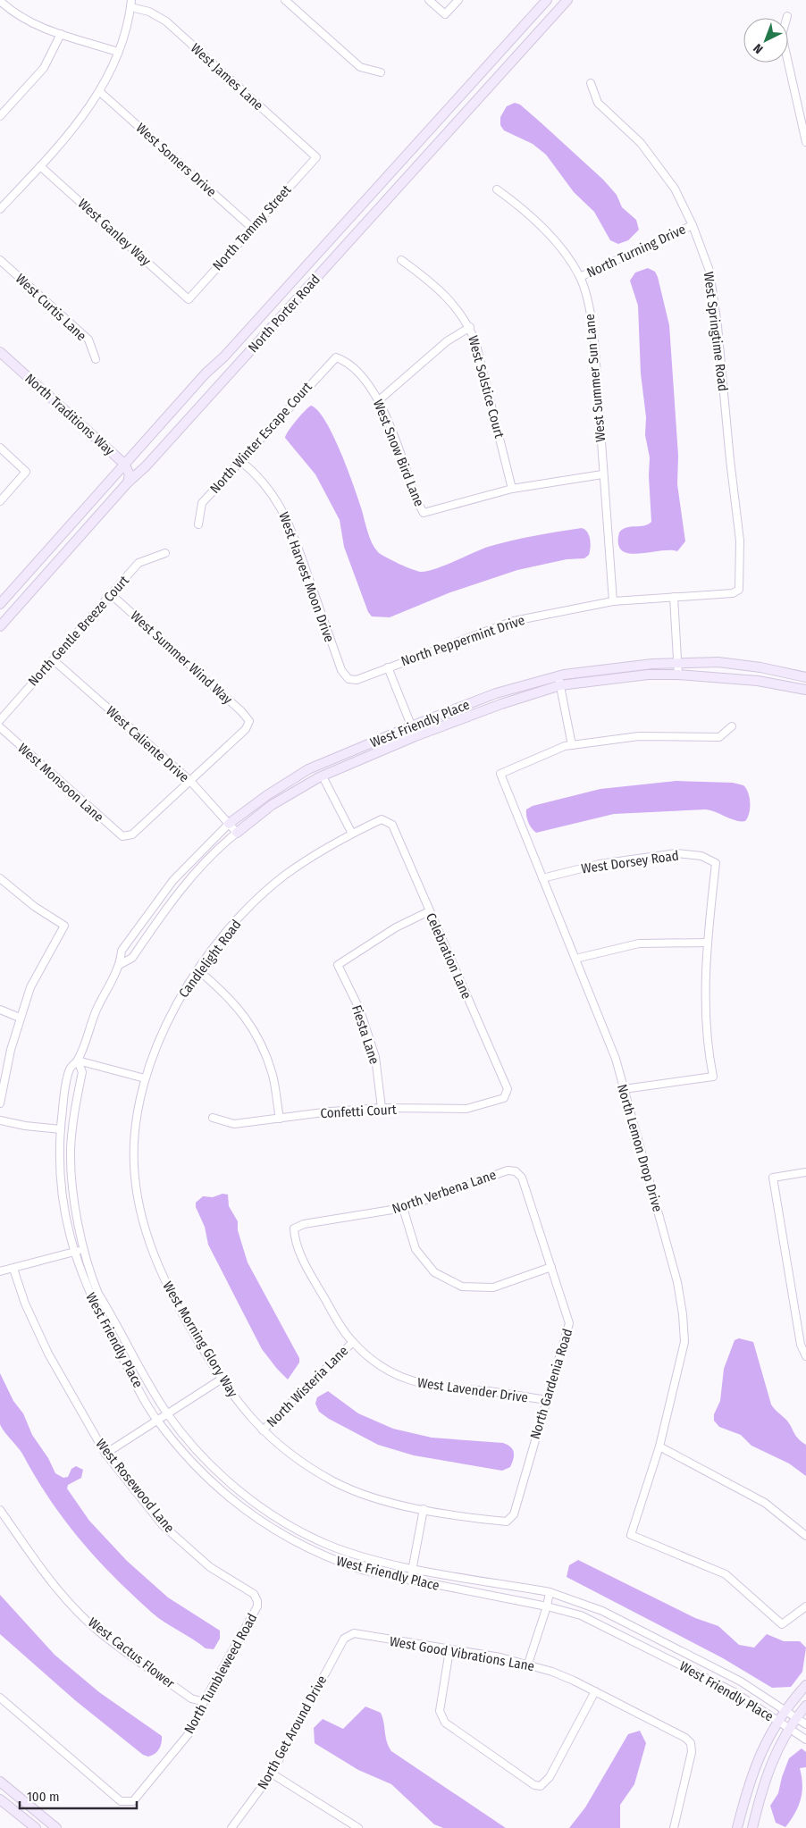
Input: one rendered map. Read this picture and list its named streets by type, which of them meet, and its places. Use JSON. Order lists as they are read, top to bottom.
{
  "streets": {
    "street": [
      "West James Lane",
      "West Somers Drive",
      "North Tammy Street",
      "West Ganley Way",
      "North Turning Drive",
      "West Curtis Lane",
      "North Porter Road",
      "West Springtime Road",
      "West Summer Sun Lane",
      "West Solstice Court",
      "North Traditions Way",
      "North Winter Escape Court",
      "West Snow Bird Lane",
      "West Harvest Moon Drive",
      "North Gentle Breeze Court",
      "North Peppermint Drive",
      "West Summer Wind Way",
      "West Friendly Place",
      "West Caliente Drive",
      "West Monsoon Lane",
      "West Dorsey Road",
      "Celebration Lane",
      "Candlelight Road",
      "Fiesta Lane",
      "Confetti Court",
      "North Lemon Drop Drive",
      "North Verbena Lane",
      "West Morning Glory Way",
      "North Gardenia Road",
      "North Wisteria Lane",
      "West Lavender Drive",
      "West Rosewood Lane",
      "West Cactus Flower",
      "West Good Vibrations Lane",
      "North Tumbleweed Road",
      "North Get Around Drive"
    ]
  },
  "crossings": [
    ["West James Lane", "North Tammy Street"],
    ["West Somers Drive", "North Tammy Street"],
    ["North Tammy Street", "West Ganley Way"],
    ["North Turning Drive", "West Springtime Road"],
    ["North Turning Drive", "West Summer Sun Lane"],
    ["North Porter Road", "North Traditions Way"],
    ["West Springtime Road", "North Peppermint Drive"],
    ["West Summer Sun Lane", "North Peppermint Drive"],
    ["West Solstice Court", "West Snow Bird Lane"],
    ["North Winter Escape Court", "West Snow Bird Lane"],
    ["North Winter Escape Court", "West Harvest Moon Drive"],
    ["West Harvest Moon Drive", "North Peppermint Drive"],
    ["North Gentle Breeze Court", "West Summer Wind Way"],
    ["North Gentle Breeze Court", "West Caliente Drive"],
    ["West Summer Wind Way", "West Caliente Drive"],
    ["West Summer Wind Way", "West Monsoon Lane"],
    ["West Friendly Place", "West Caliente Drive"],
    ["West Caliente Drive", "West Monsoon Lane"],
    ["West Dorsey Road", "North Lemon Drop Drive"],
    ["Celebration Lane", "Candlelight Road"],
    ["Celebration Lane", "Fiesta Lane"],
    ["Celebration Lane", "Confetti Court"],
    ["Candlelight Road", "West Morning Glory Way"],
    ["Fiesta Lane", "Confetti Court"],
    ["North Verbena Lane", "North Gardenia Road"],
    ["North Verbena Lane", "West Lavender Drive"],
    ["West Morning Glory Way", "North Gardenia Road"],
    ["West Morning Glory Way", "North Wisteria Lane"],
    ["North Gardenia Road", "West Lavender Drive"],
    ["North Wisteria Lane", "West Lavender Drive"],
    ["West Rosewood Lane", "North Tumbleweed Road"],
    ["West Cactus Flower", "North Tumbleweed Road"],
    ["West Good Vibrations Lane", "North Get Around Drive"]
  ],
  "scale_bar": "100 m",
  "north": "bottom left"
}
